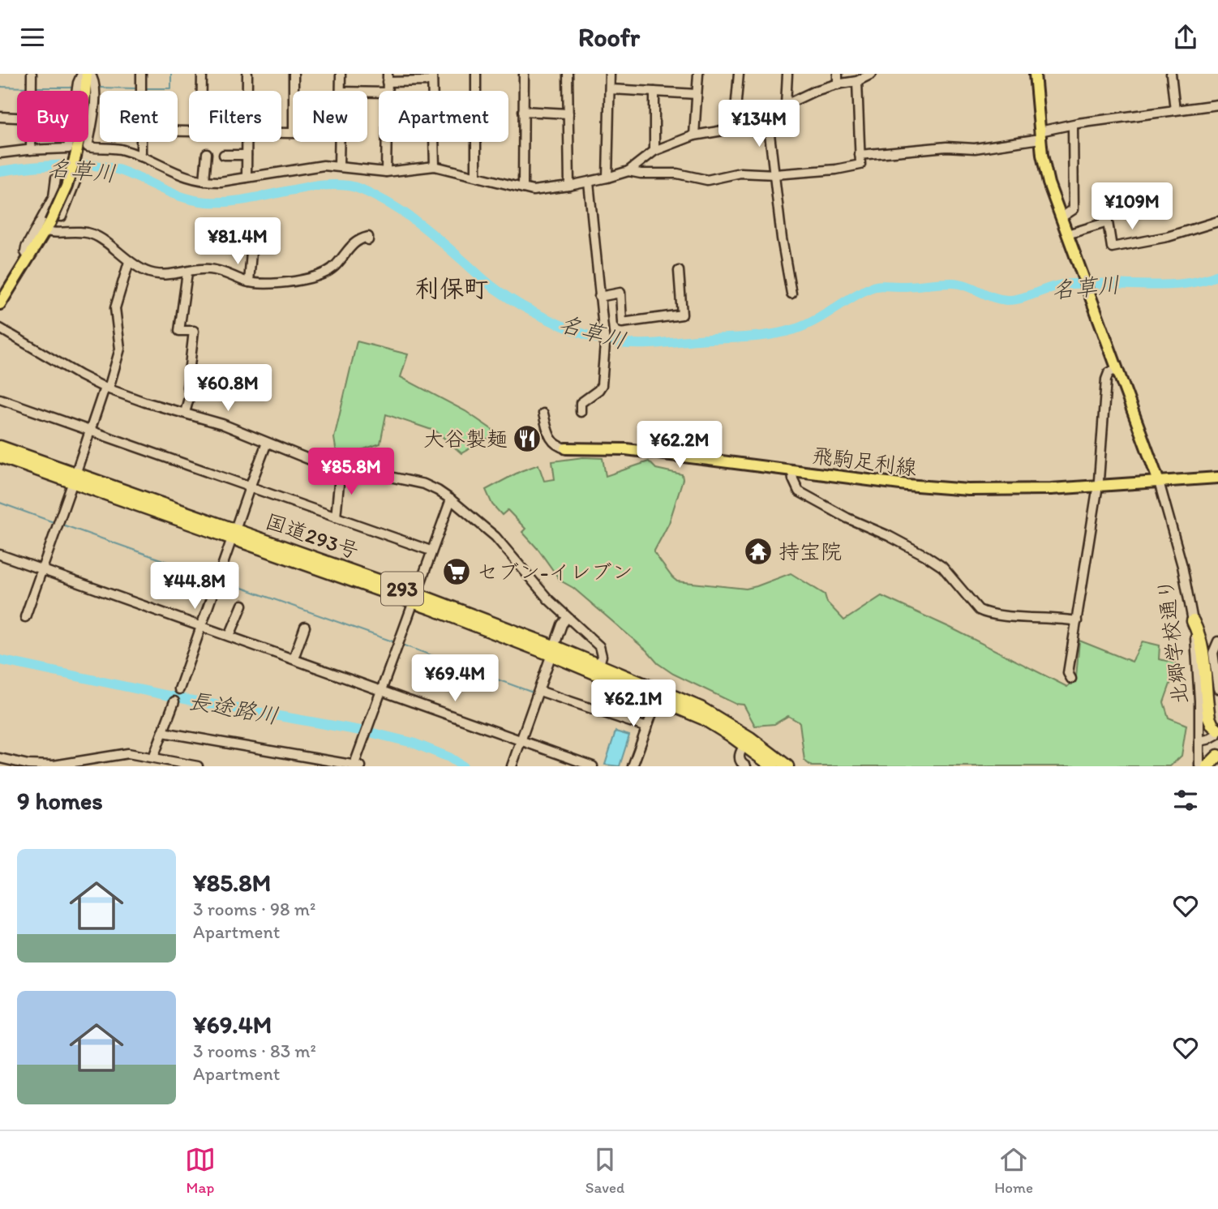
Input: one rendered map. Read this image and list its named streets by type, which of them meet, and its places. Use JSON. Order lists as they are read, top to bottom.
{
  "streets": {
    "highway": ["国道293号", "293"],
    "main road": ["飛駒足利線"],
    "street": ["北郷学校通り"]
  },
  "crossings": [
    ["飛駒足利線", "北郷学校通り"]
  ],
  "districts": ["利保町"],
  "water": ["名草川", "長途路川"],
  "places": {
    "restaurant": ["大谷製麺"],
    "temple": ["持宝院"],
    "supermarket": ["セブン-イレブン"]
  },
  "page": {
    "header": "Roofr",
    "chip": [
      "Buy",
      "Rent",
      "Filters",
      "New",
      "Apartment"
    ],
    "price": [
      "¥134M",
      "¥109M",
      "¥81.4M",
      "¥60.8M",
      "¥62.2M",
      "¥85.8M",
      "¥44.8M",
      "¥69.4M",
      "¥62.1M"
    ],
    "heading": "9 homes",
    "list": [
      {
        "name": "¥85.8M",
        "note": "3 rooms · 98 m² · Apartment"
      },
      {
        "name": "¥69.4M",
        "note": "3 rooms · 83 m² · Apartment"
      }
    ],
    "tabs": ["Map", "Saved", "Home"]
  }
}
